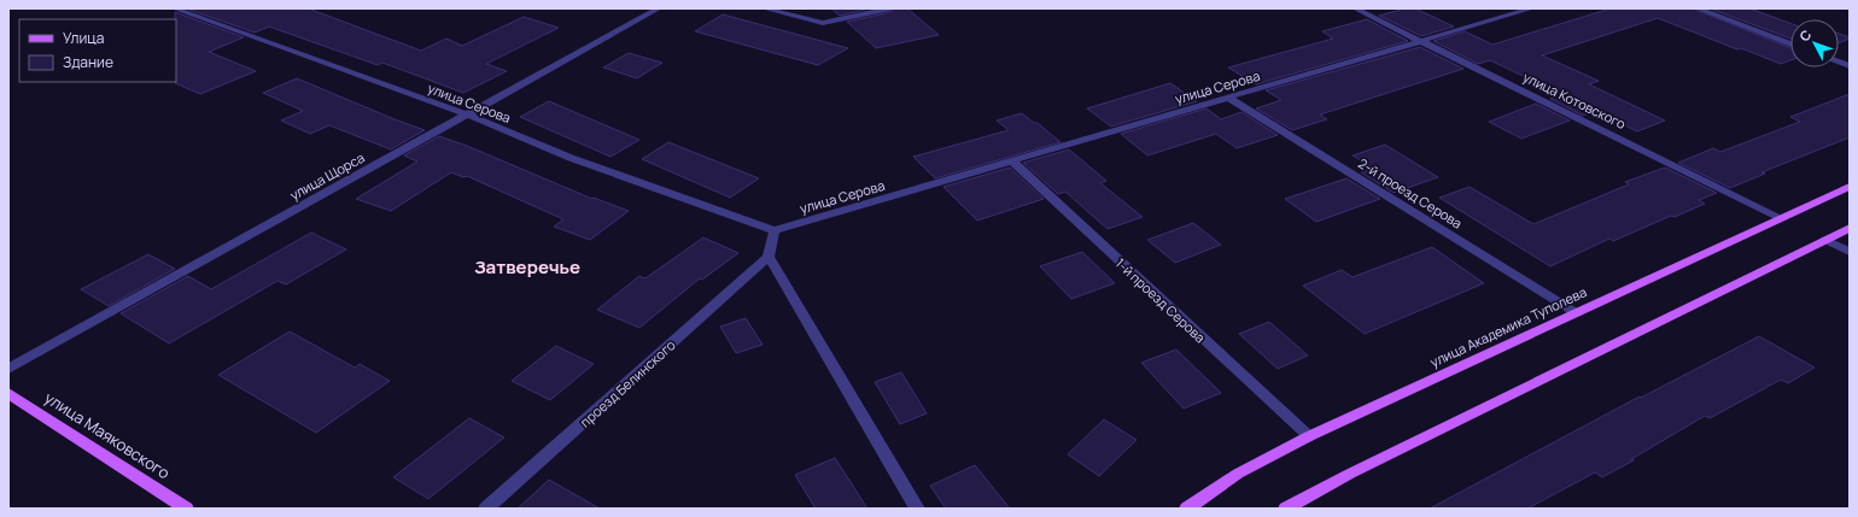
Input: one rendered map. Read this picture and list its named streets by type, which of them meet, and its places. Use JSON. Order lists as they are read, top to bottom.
{
  "streets": {
    "main road": ["улица Академика Туполева", "улица Маяковского"],
    "street": [
      "улица Серова",
      "улица Котовского",
      "улица Щорса",
      "2-й проезд Серова",
      "1-й проезд Серова",
      "проезд Белинского"
    ]
  },
  "crossings": [
    ["улица Серова", "улица Котовского"],
    ["улица Серова", "улица Щорса"],
    ["улица Серова", "2-й проезд Серова"],
    ["улица Серова", "1-й проезд Серова"],
    ["улица Котовского", "улица Академика Туполева"],
    ["2-й проезд Серова", "улица Академика Туполева"],
    ["1-й проезд Серова", "улица Академика Туполева"]
  ],
  "districts": ["Затверечье"],
  "legend": ["Улица", "Здание"],
  "north": "top left"
}
